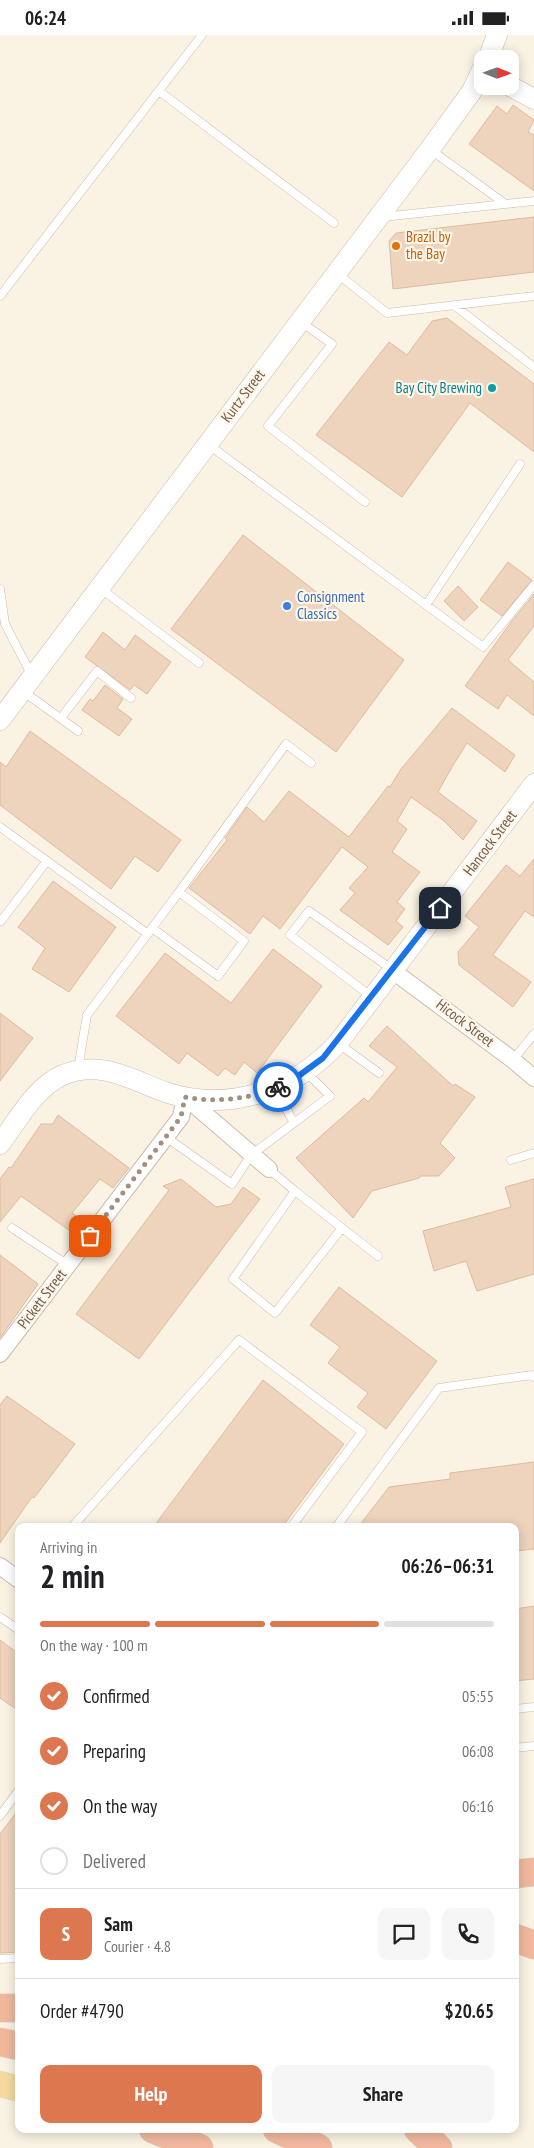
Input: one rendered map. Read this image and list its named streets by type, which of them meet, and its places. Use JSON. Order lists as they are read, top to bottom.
{
  "streets": {
    "street": [
      "Kurtz Street",
      "Hancock Street",
      "Hicock Street",
      "Pickett Street"
    ]
  },
  "crossings": [
    ["Hancock Street", "Hicock Street"],
    ["Hancock Street", "Pickett Street"]
  ],
  "places": ["Brazil by the Bay", "Bay City Brewing", "Consignment Classics"],
  "north": "right",
  "page": {
    "status": "06:24",
    "heading": ["2 min", "Arriving in", "06:26–06:31"],
    "panel": [
      "Sam",
      "Courier · 4.8",
      "Order #4790",
      "$20.65"
    ],
    "bar": "On the way · 100 m",
    "list": [
      ["Confirmed", "05:55"],
      ["Preparing", "06:08"],
      ["On the way", "06:16"],
      "Delivered"
    ],
    "round": "S",
    "buttons": ["Help", "Share"]
  }
}
